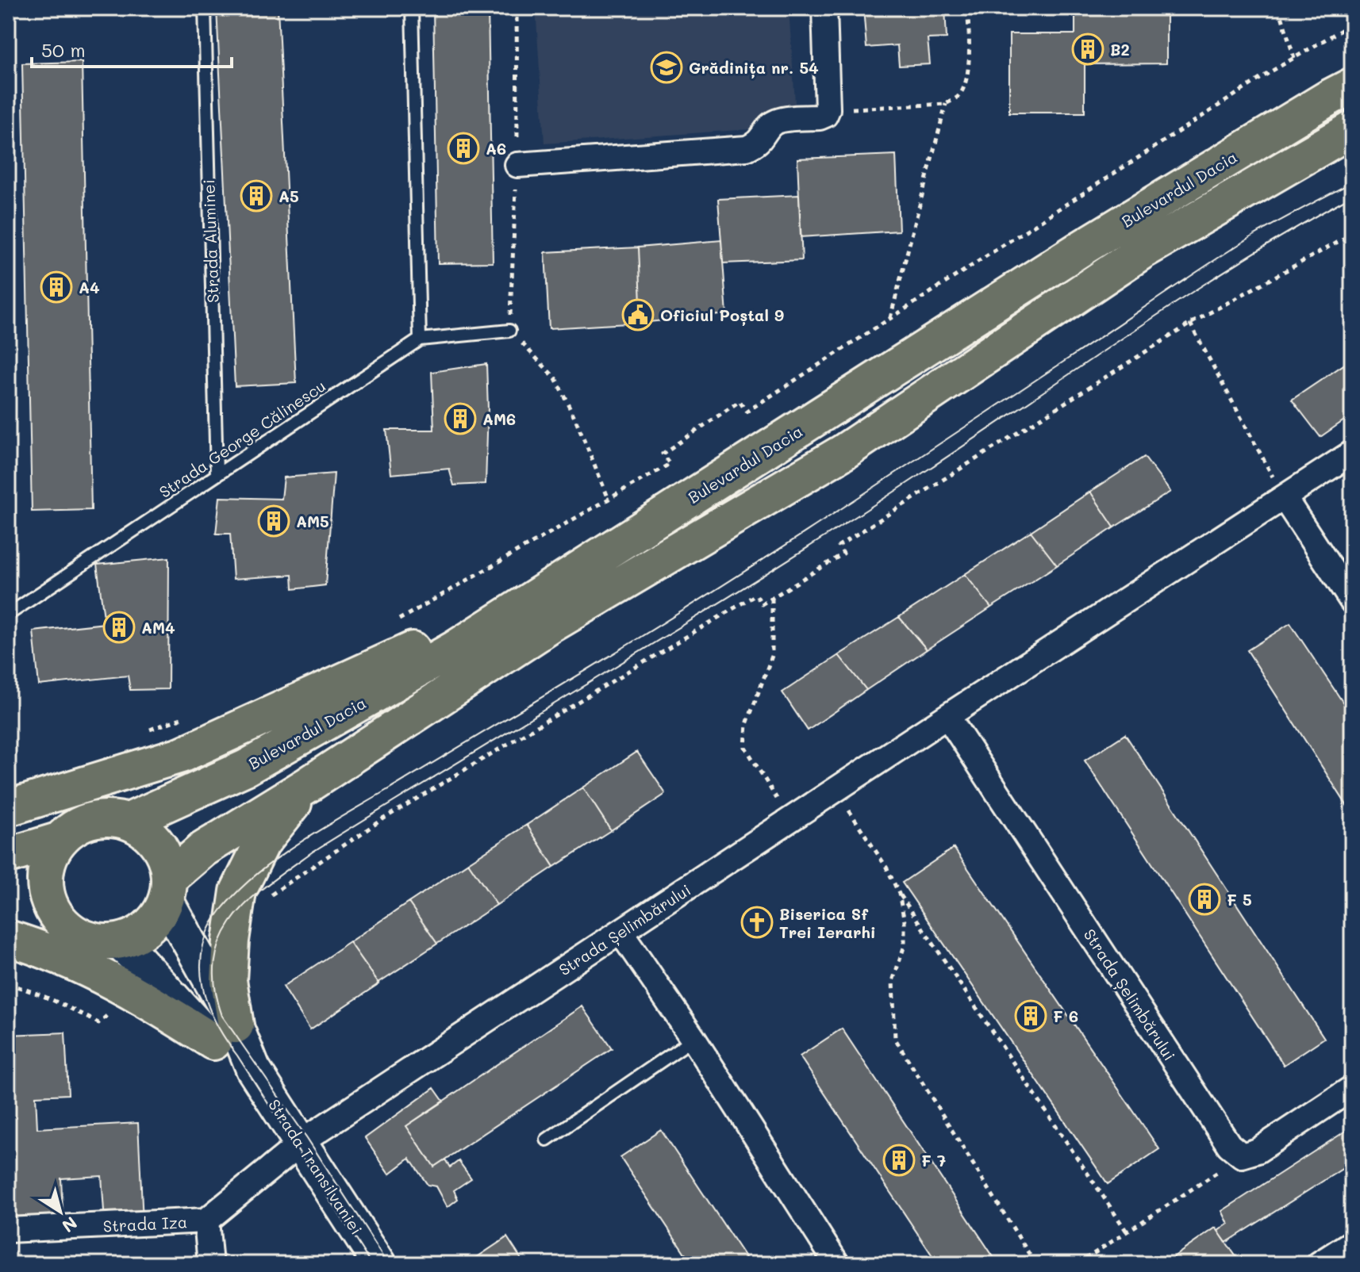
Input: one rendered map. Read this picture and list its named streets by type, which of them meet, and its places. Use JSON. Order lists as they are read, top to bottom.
{
  "streets": {
    "main road": ["Bulevardul Dacia", "Strada Transilvaniei"],
    "street": ["Strada Șelimbărului", "Strada Iza"],
    "lane": ["Strada Aluminei", "Strada George Călinescu"]
  },
  "crossings": [
    ["Bulevardul Dacia", "Strada Transilvaniei"],
    ["Strada Aluminei", "Strada George Călinescu"],
    ["Strada Șelimbărului", "Strada Transilvaniei"],
    ["Strada Șelimbărului", "Strada Iza"],
    ["Strada Transilvaniei", "Strada Iza"]
  ],
  "places": {
    "building": [
      "B2",
      "A6",
      "A5",
      "A4",
      "AM6",
      "AM5",
      "AM4",
      "F 5",
      "F 6",
      "F 7"
    ],
    "school or university": ["Grădinița nr. 54"],
    "public building": ["Oficiul Poștal 9"],
    "church": ["Biserica Sf Trei Ierarhi"]
  },
  "scale_bar": "50 m",
  "north": "bottom right"
}
